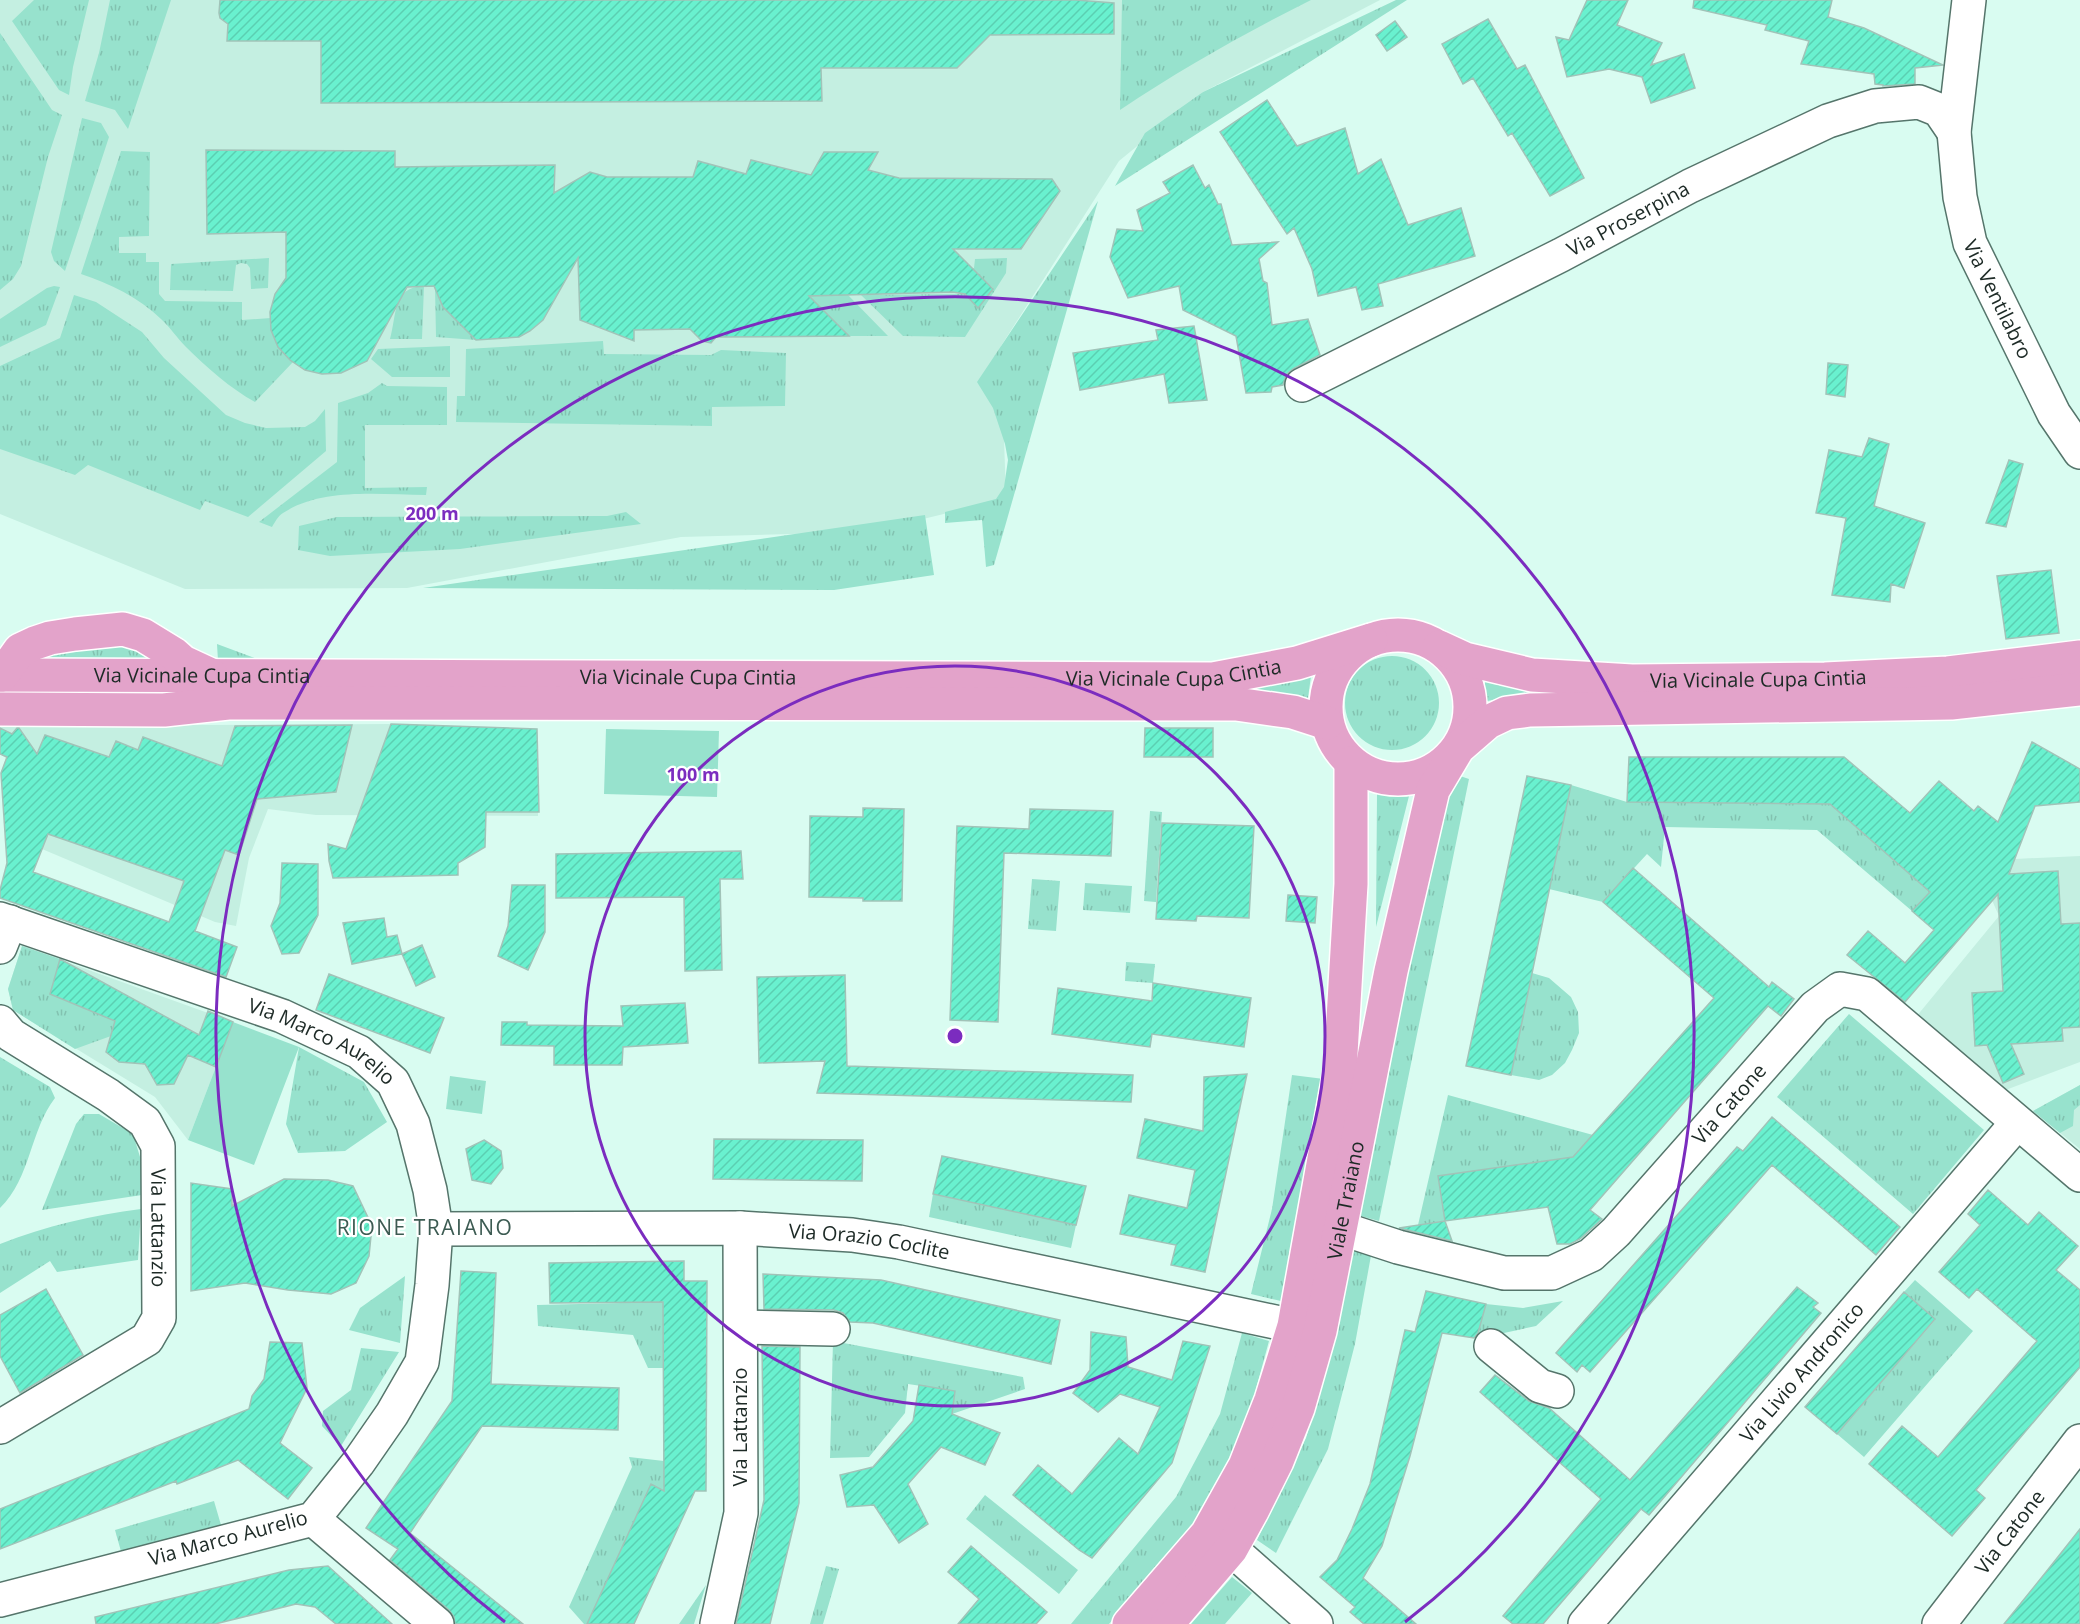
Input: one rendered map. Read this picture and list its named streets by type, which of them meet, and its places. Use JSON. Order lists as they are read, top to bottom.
{
  "streets": {
    "main road": ["Via Vicinale Cupa Cintia", "Viale Traiano"],
    "street": [
      "Via Proserpina",
      "Via Ventilabro",
      "Via Marco Aurelio",
      "Via Catone",
      "Via Lattanzio",
      "Via Orazio Coclite",
      "Via Livio Andronico"
    ]
  },
  "crossings": [
    ["Via Proserpina", "Via Ventilabro"],
    ["Via Vicinale Cupa Cintia", "Viale Traiano"],
    ["Via Marco Aurelio", "Via Orazio Coclite"],
    ["Via Catone", "Viale Traiano"],
    ["Via Catone", "Via Livio Andronico"],
    ["Viale Traiano", "Via Orazio Coclite"],
    ["Via Lattanzio", "Via Orazio Coclite"]
  ],
  "districts": ["RIONE TRAIANO"],
  "rings": ["200 m", "100 m"]
}
